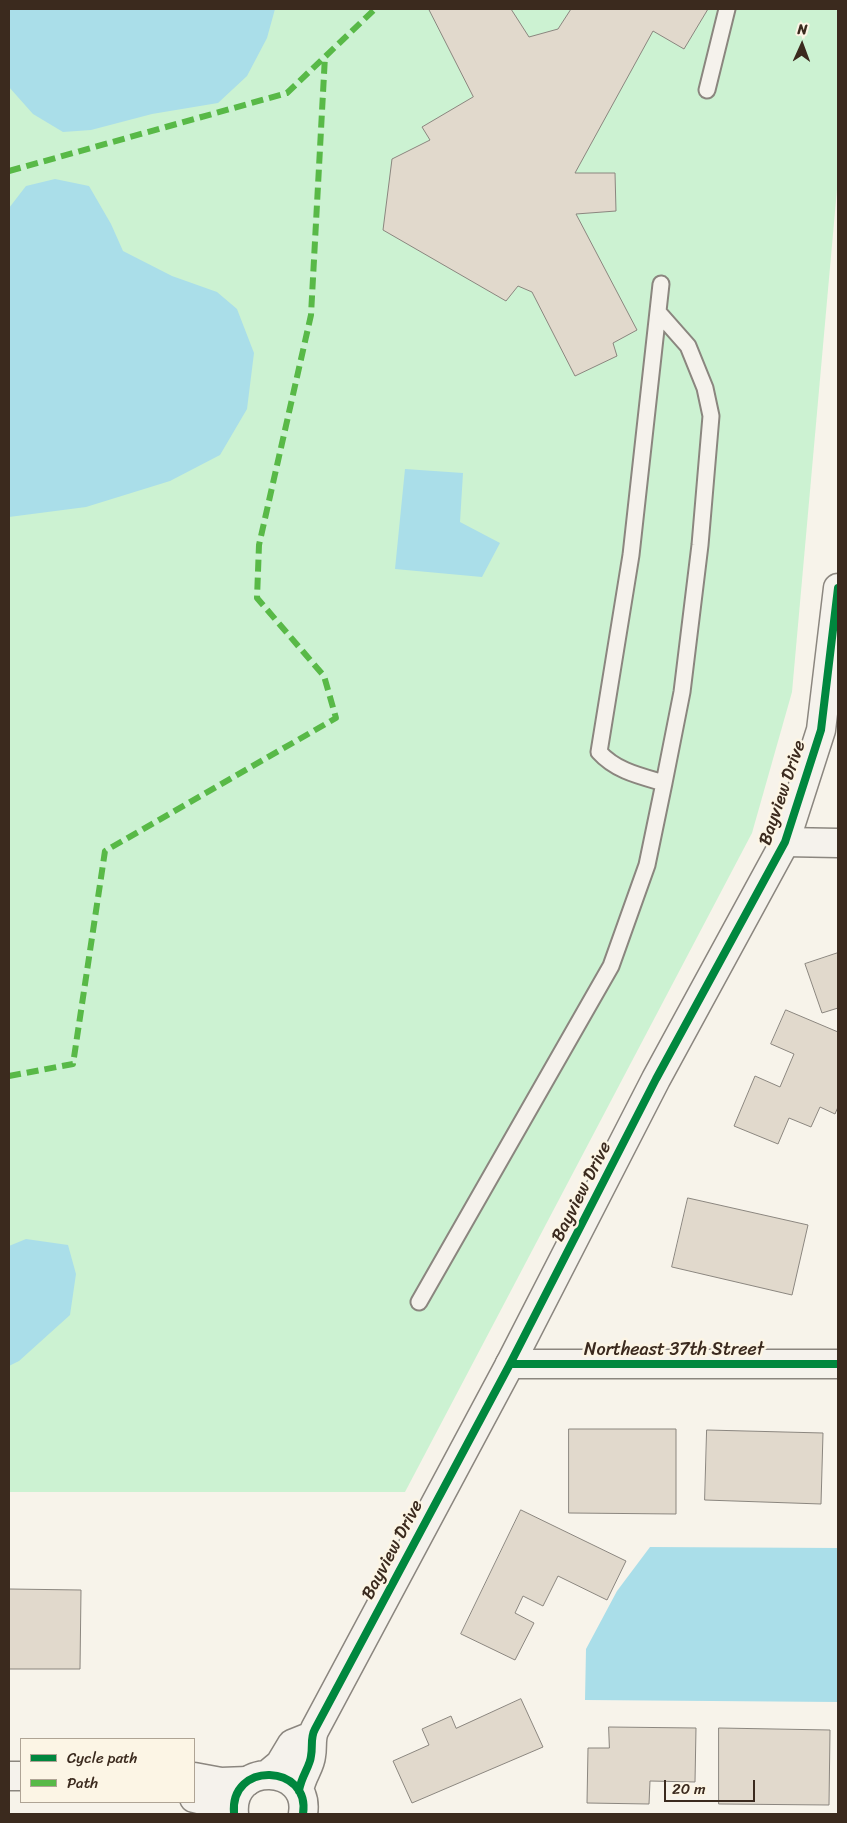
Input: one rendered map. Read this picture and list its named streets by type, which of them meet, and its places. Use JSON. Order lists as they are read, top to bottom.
{
  "streets": {
    "street": ["Bayview Drive", "Northeast 37th Street"]
  },
  "crossings": [
    ["Bayview Drive", "Northeast 37th Street"]
  ],
  "legend": ["Cycle path", "Path"],
  "scale_bar": "20 m",
  "north": "top"
}
